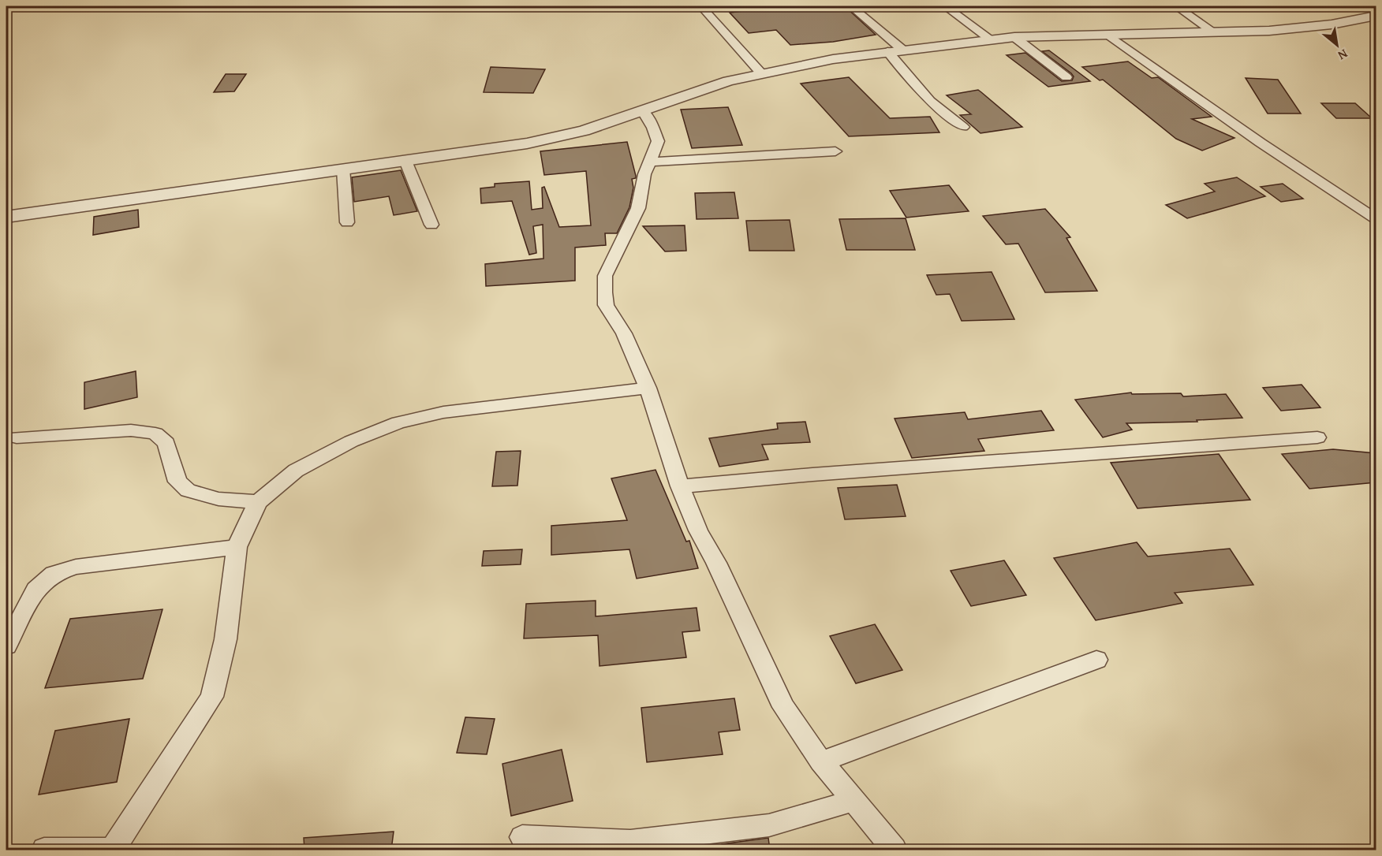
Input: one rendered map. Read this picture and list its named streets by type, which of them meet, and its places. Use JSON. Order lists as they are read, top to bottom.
{
  "north": "bottom right"
}
